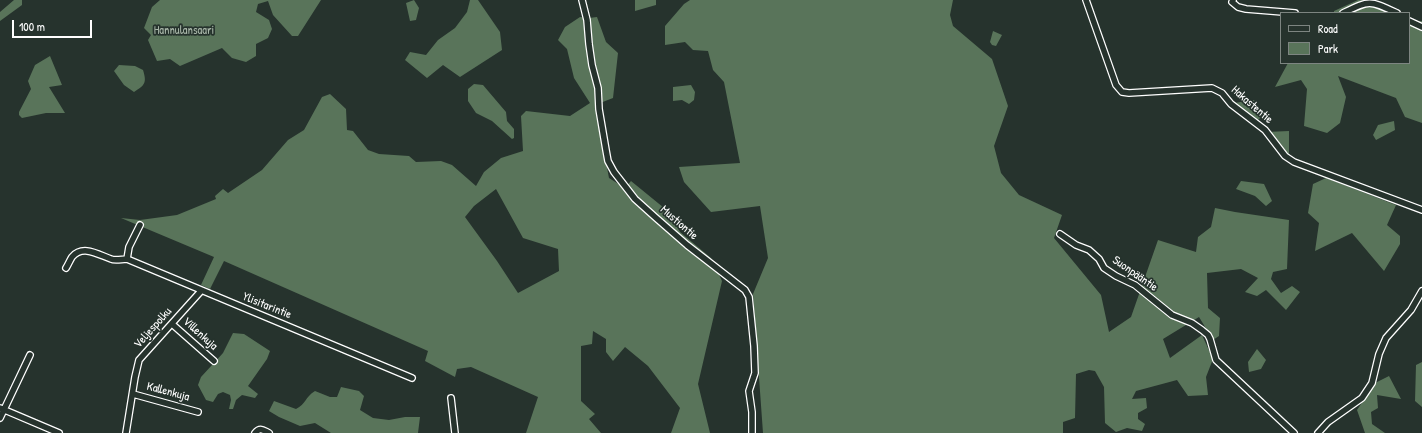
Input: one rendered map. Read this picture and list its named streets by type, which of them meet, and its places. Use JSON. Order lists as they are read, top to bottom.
{
  "streets": {
    "street": [
      "Hakastentie",
      "Mustiontie",
      "Suonpääntie",
      "Ylisitarintie",
      "Veljespolku",
      "Villenkuja",
      "Kallenkuja"
    ]
  },
  "crossings": [
    ["Ylisitarintie", "Veljespolku"],
    ["Veljespolku", "Villenkuja"],
    ["Veljespolku", "Kallenkuja"]
  ],
  "parks": ["Hannulansaari"],
  "legend": ["Road", "Park"],
  "scale_bar": "100 m"
}
